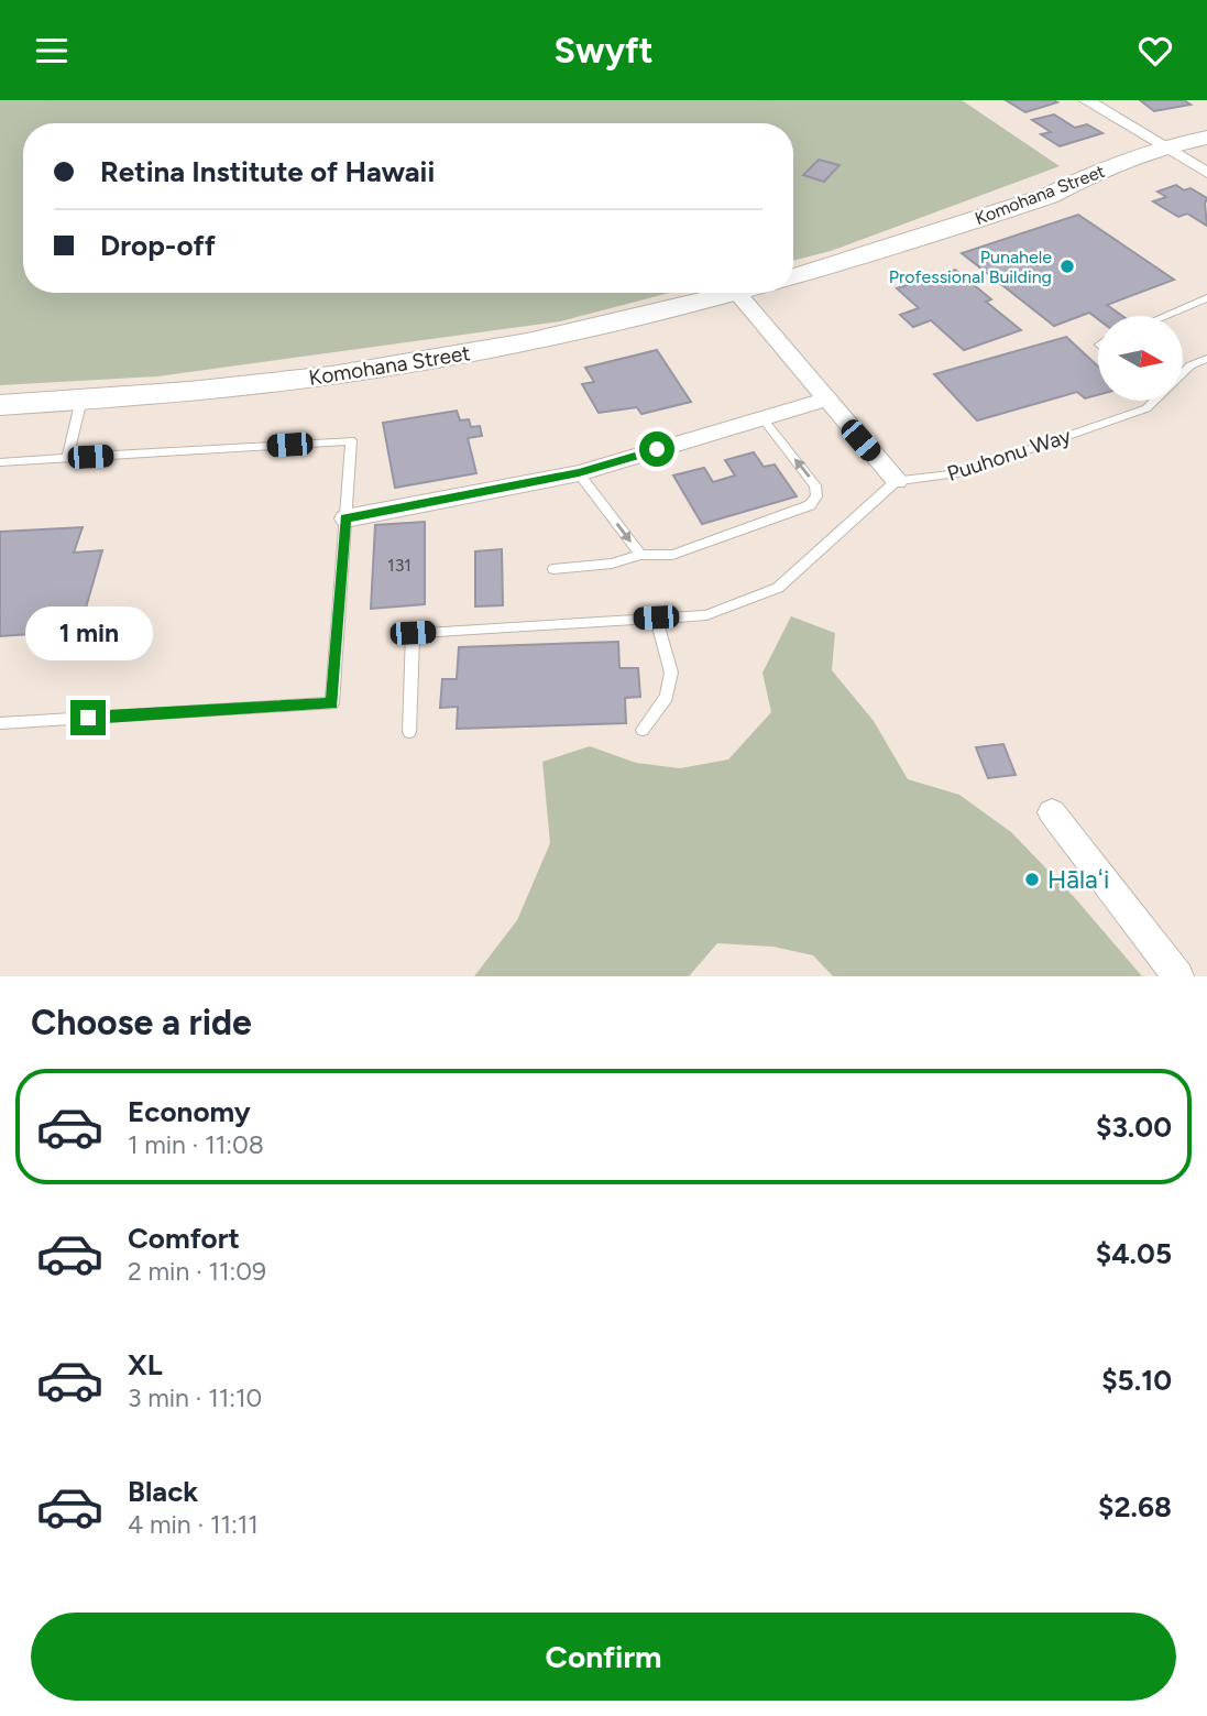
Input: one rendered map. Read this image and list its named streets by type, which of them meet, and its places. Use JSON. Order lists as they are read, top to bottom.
{
  "streets": {
    "main road": ["Komohana Street"],
    "lane": ["Puuhonu Way"]
  },
  "places": ["Punahele Professional Building", "Hālaʻi"],
  "house_numbers": ["131"],
  "north": "right",
  "page": {
    "header": "Swyft",
    "banner": ["Retina Institute of Hawaii", "Drop-off"],
    "bubble": "1 min",
    "heading": "Choose a ride",
    "list": [
      {
        "name": "Economy",
        "note": "1 min · 11:08",
        "value": "$3.00"
      },
      {
        "name": "Comfort",
        "note": "2 min · 11:09",
        "value": "$4.05"
      },
      {
        "name": "XL",
        "note": "3 min · 11:10",
        "value": "$5.10"
      },
      {
        "name": "Black",
        "note": "4 min · 11:11",
        "value": "$2.68"
      }
    ],
    "buttons": "Confirm"
  }
}
